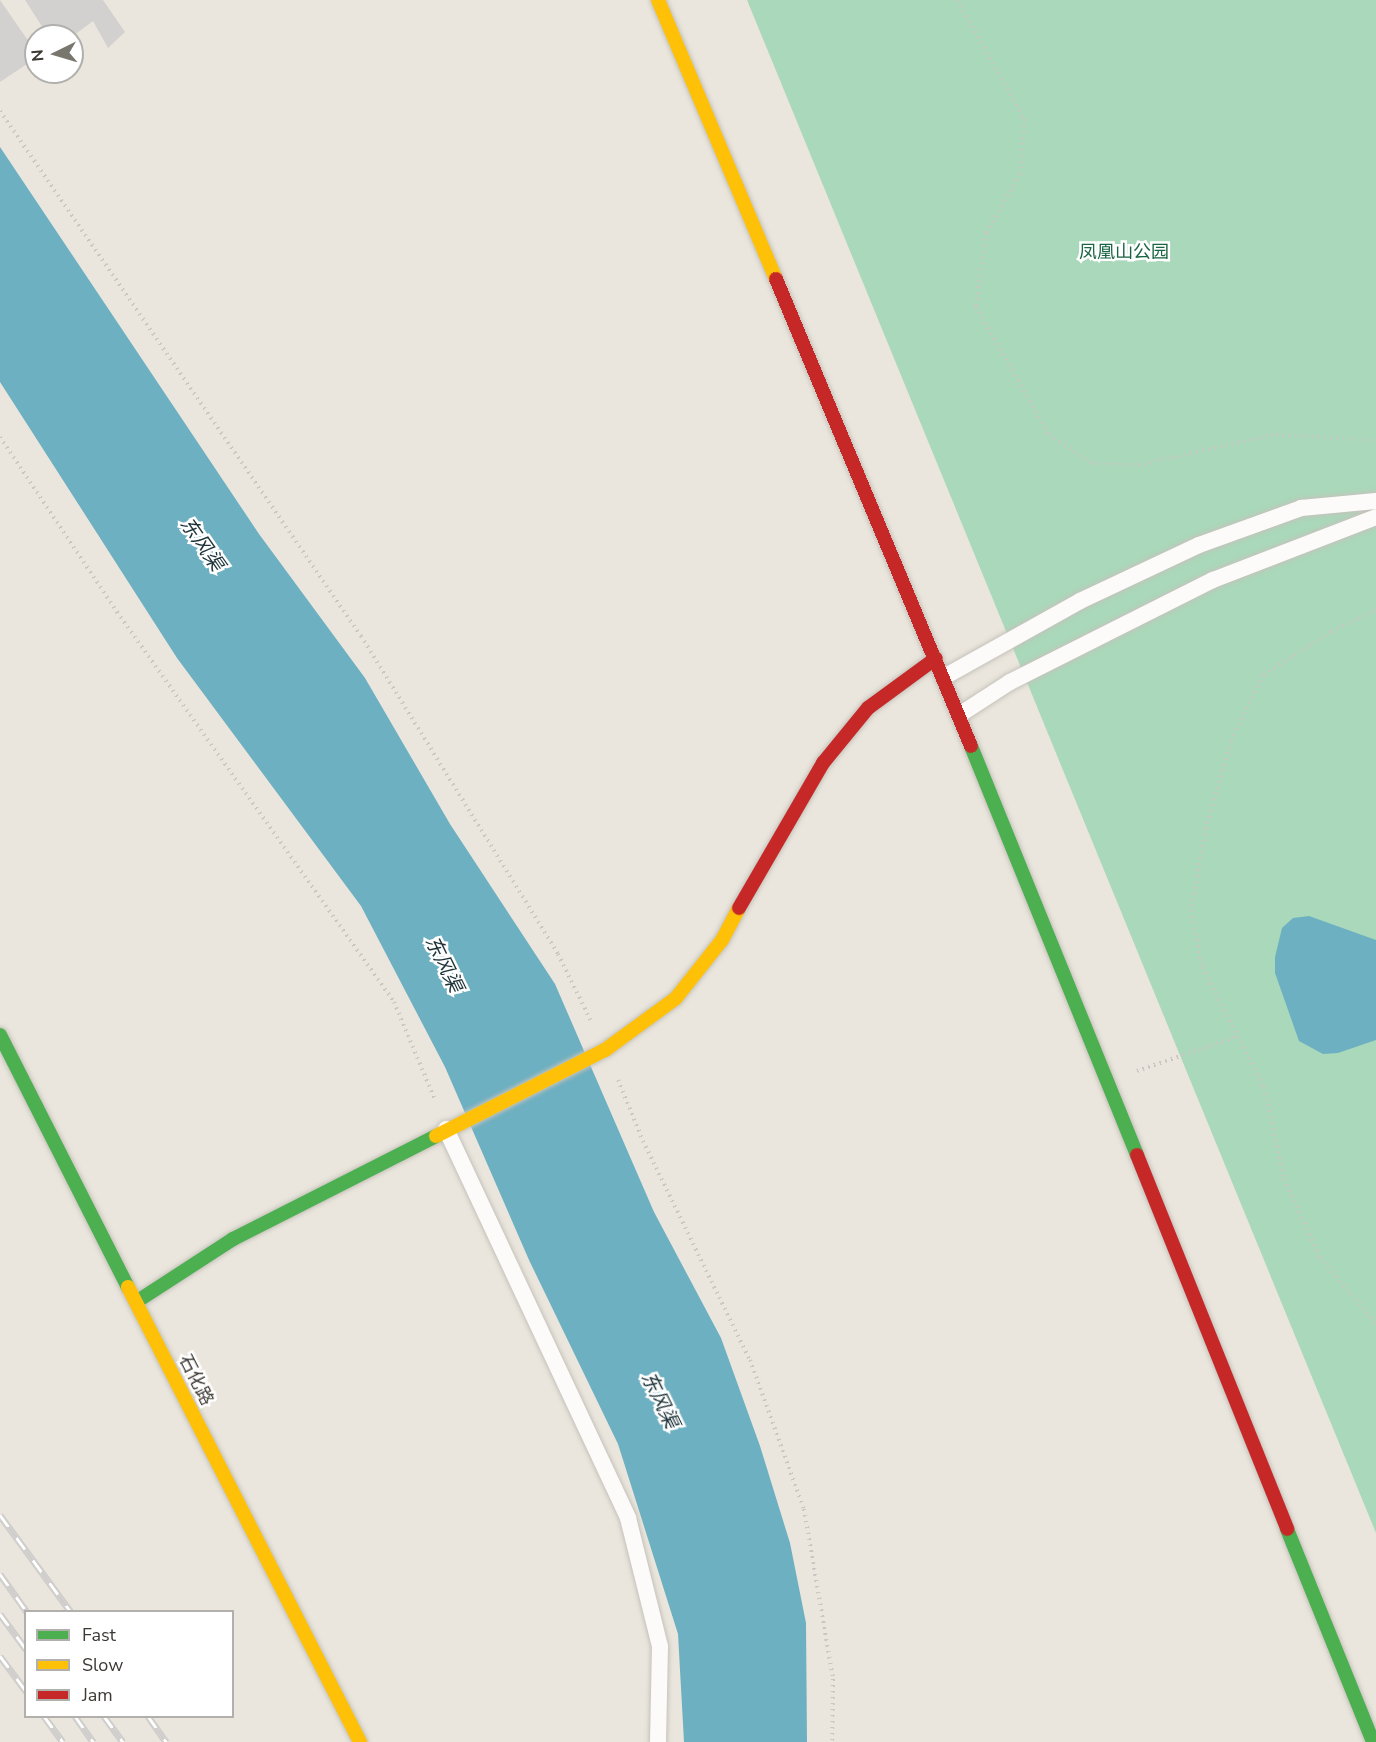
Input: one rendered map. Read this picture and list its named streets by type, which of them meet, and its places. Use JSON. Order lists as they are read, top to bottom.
{
  "streets": {
    "street": ["石化路"]
  },
  "water": ["东风渠"],
  "parks": ["凤凰山公园"],
  "legend": ["Fast", "Slow", "Jam"],
  "north": "left"
}
